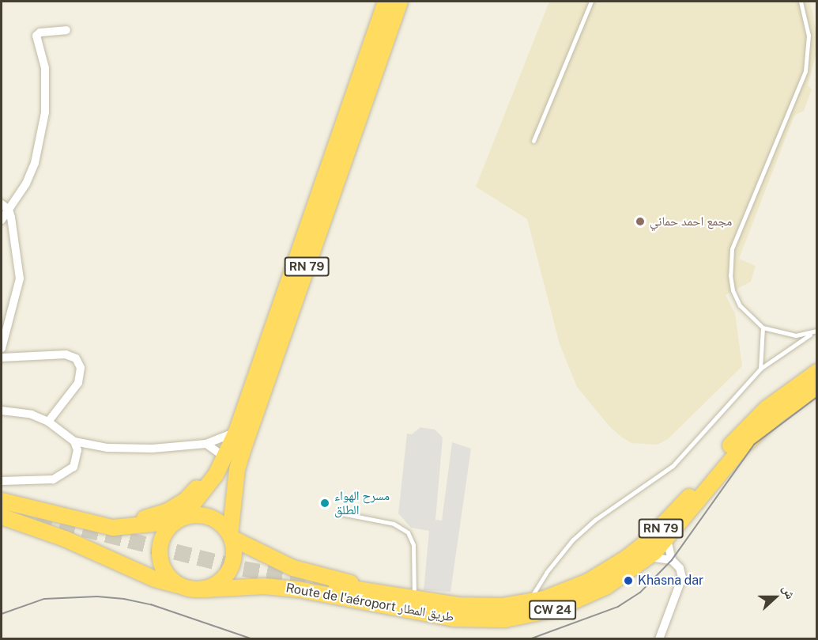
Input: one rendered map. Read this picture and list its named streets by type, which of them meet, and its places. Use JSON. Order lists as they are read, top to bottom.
{
  "streets": {
    "highway": ["RN 79", "Route de l'aéroport طريق المطار", "CW 24"]
  },
  "crossings": [
    ["RN 79", "Route de l'aéroport طريق المطار"]
  ],
  "places": ["مجمع احمد حماني", "مسرح الهواء الطلق", "Khasna dar"],
  "north": "right"
}
